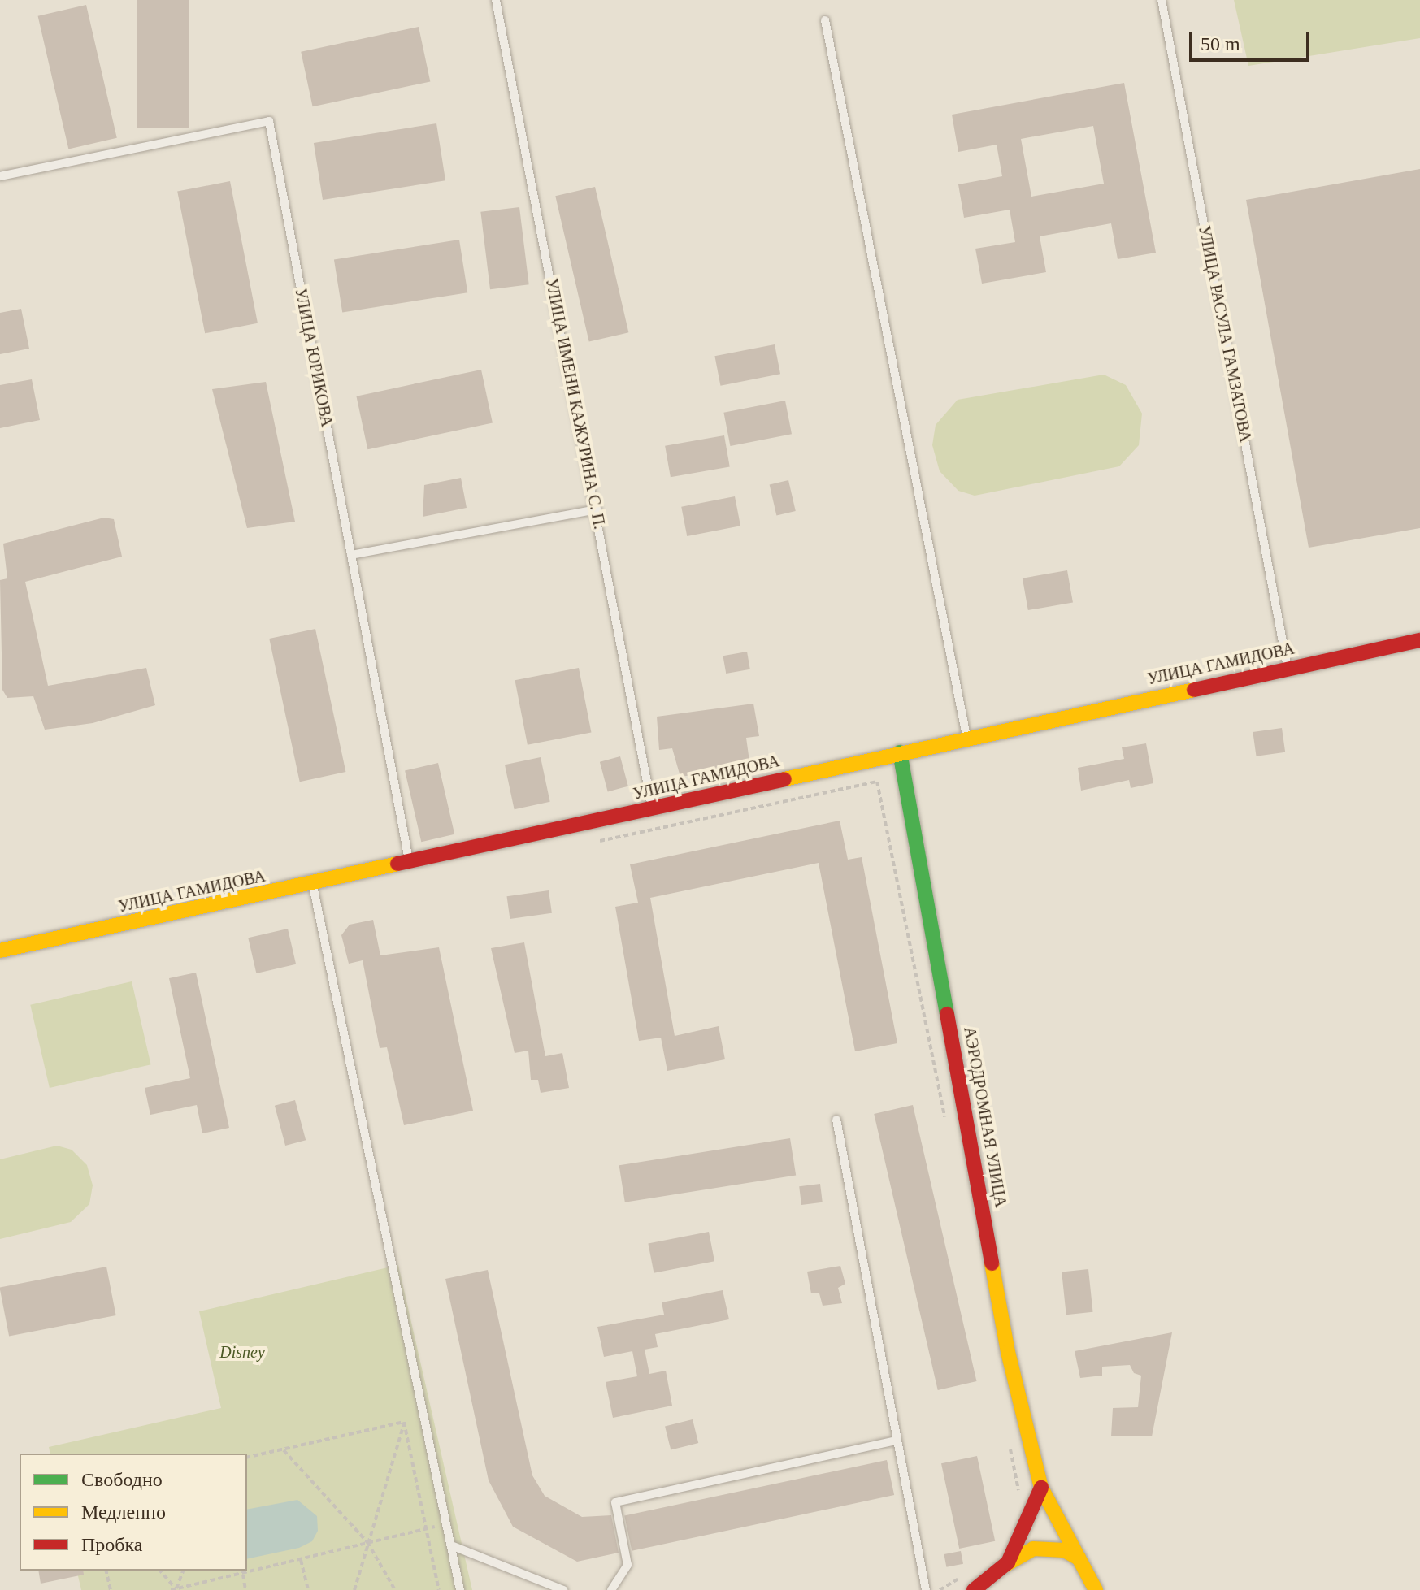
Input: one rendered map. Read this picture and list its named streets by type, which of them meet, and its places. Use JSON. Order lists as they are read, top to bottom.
{
  "streets": {
    "street": ["УЛИЦА ГАМИДОВА", "АЭРОДРОМНАЯ УЛИЦА"],
    "lane": ["УЛИЦА РАСУЛА ГАМЗАТОВА", "УЛИЦА ЮРИКОВА", "УЛИЦА ИМЕНИ КАЖУРИНА С. П."]
  },
  "crossings": [
    ["УЛИЦА РАСУЛА ГАМЗАТОВА", "УЛИЦА ГАМИДОВА"],
    ["УЛИЦА ЮРИКОВА", "УЛИЦА ГАМИДОВА"],
    ["УЛИЦА ИМЕНИ КАЖУРИНА С. П.", "УЛИЦА ГАМИДОВА"],
    ["УЛИЦА ГАМИДОВА", "АЭРОДРОМНАЯ УЛИЦА"]
  ],
  "parks": ["Disney"],
  "legend": ["Свободно", "Медленно", "Пробка"],
  "scale_bar": "50 m"
}
